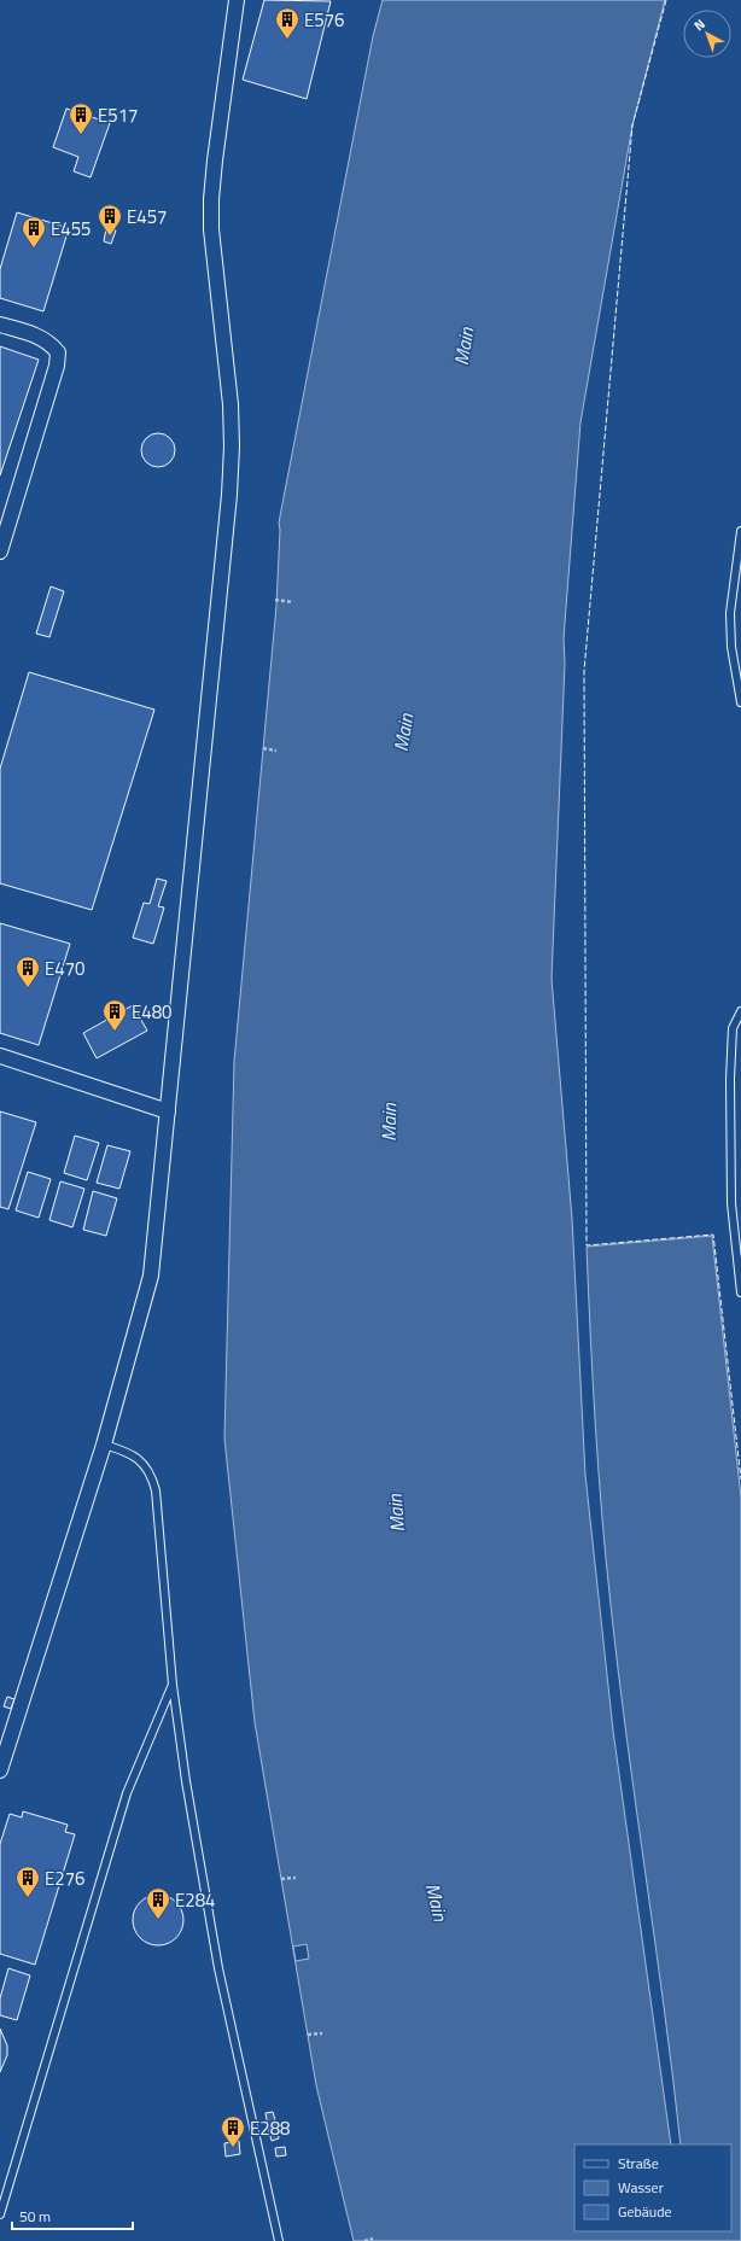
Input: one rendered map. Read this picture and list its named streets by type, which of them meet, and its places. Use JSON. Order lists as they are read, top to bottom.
{
  "water": ["Main"],
  "places": {
    "building": [
      "E576",
      "E517",
      "E457",
      "E455",
      "E470",
      "E480",
      "E276",
      "E284",
      "E288"
    ]
  },
  "legend": ["Straße", "Wasser", "Gebäude"],
  "scale_bar": "50 m",
  "north": "top left"
}
